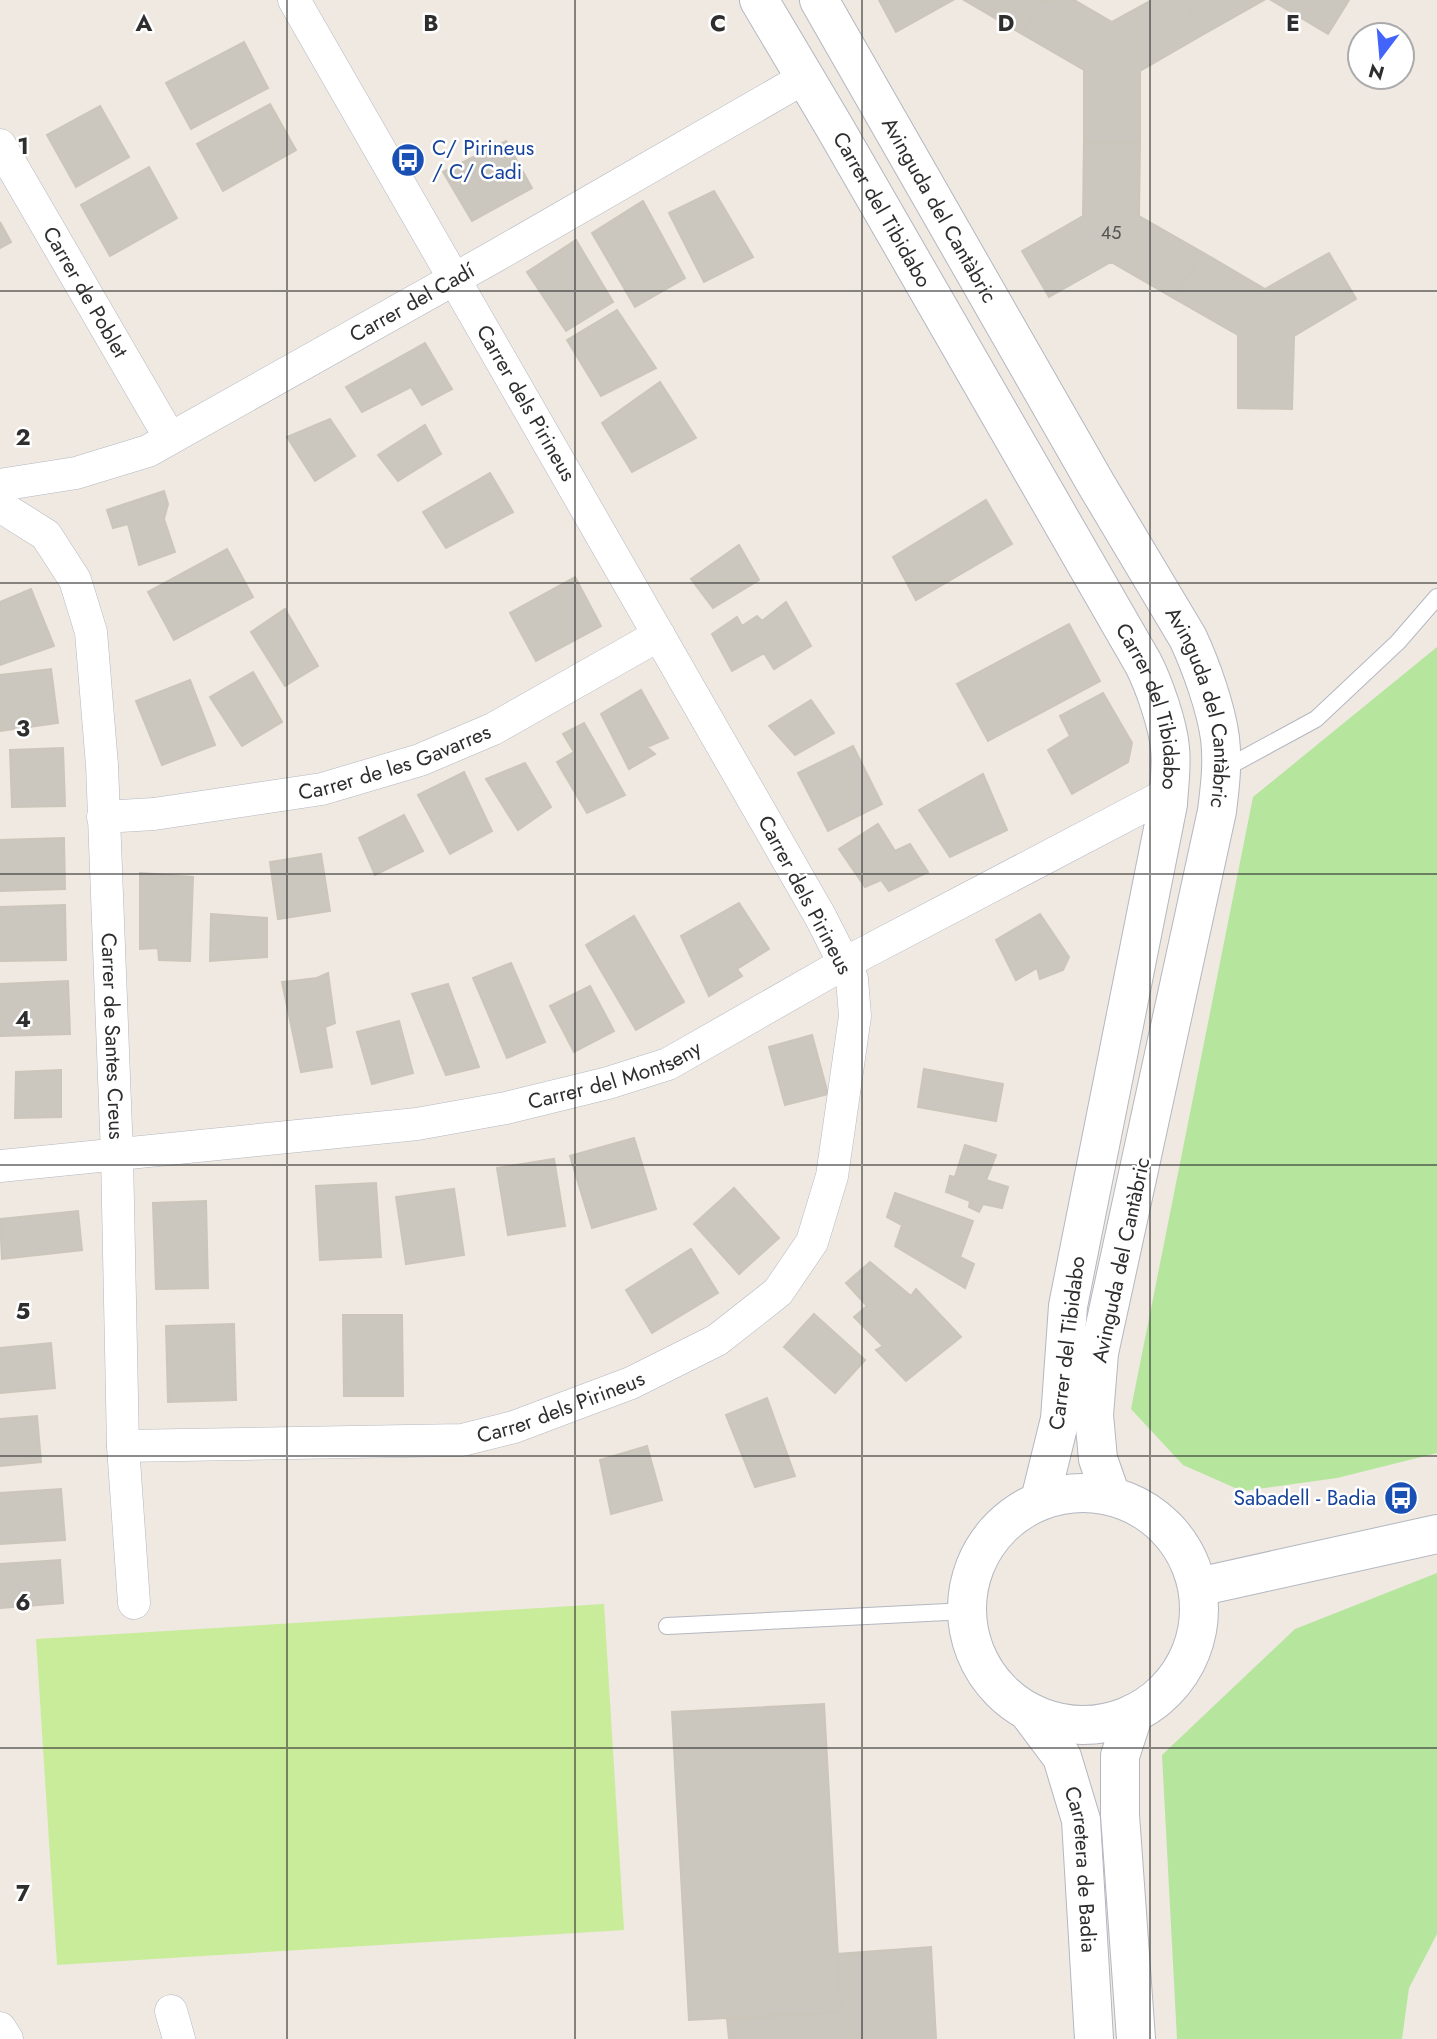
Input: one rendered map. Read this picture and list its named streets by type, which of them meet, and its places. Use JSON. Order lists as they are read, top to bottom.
{
  "streets": {
    "street": [
      "Avinguda del Cantàbric",
      "Carrer del Tibidabo",
      "Carrer de Poblet",
      "Carrer del Cadí",
      "Carrer dels Pirineus",
      "Carrer de les Gavarres",
      "Carrer de Santes Creus",
      "Carrer del Montseny",
      "Carretera de Badia"
    ]
  },
  "crossings": [
    ["Avinguda del Cantàbric", "Carrer del Tibidabo"],
    ["Avinguda del Cantàbric", "Carretera de Badia"],
    ["Carrer del Tibidabo", "Carrer del Cadí"],
    ["Carrer del Tibidabo", "Carrer del Montseny"],
    ["Carrer del Tibidabo", "Carretera de Badia"],
    ["Carrer de Poblet", "Carrer del Cadí"],
    ["Carrer del Cadí", "Carrer dels Pirineus"],
    ["Carrer dels Pirineus", "Carrer de les Gavarres"],
    ["Carrer dels Pirineus", "Carrer de Santes Creus"],
    ["Carrer dels Pirineus", "Carrer del Montseny"],
    ["Carrer de les Gavarres", "Carrer de Santes Creus"],
    ["Carrer de Santes Creus", "Carrer del Montseny"]
  ],
  "places": {
    "bus stop": ["C/ Pirineus / C/ Cadi", "Sabadell - Badia"]
  },
  "house_numbers": ["45"],
  "north": "bottom",
  "grid": {
    "columns": [
      "A",
      "B",
      "C",
      "D",
      "E"
    ],
    "rows": [
      "1",
      "2",
      "3",
      "4",
      "5",
      "6",
      "7"
    ]
  }
}
